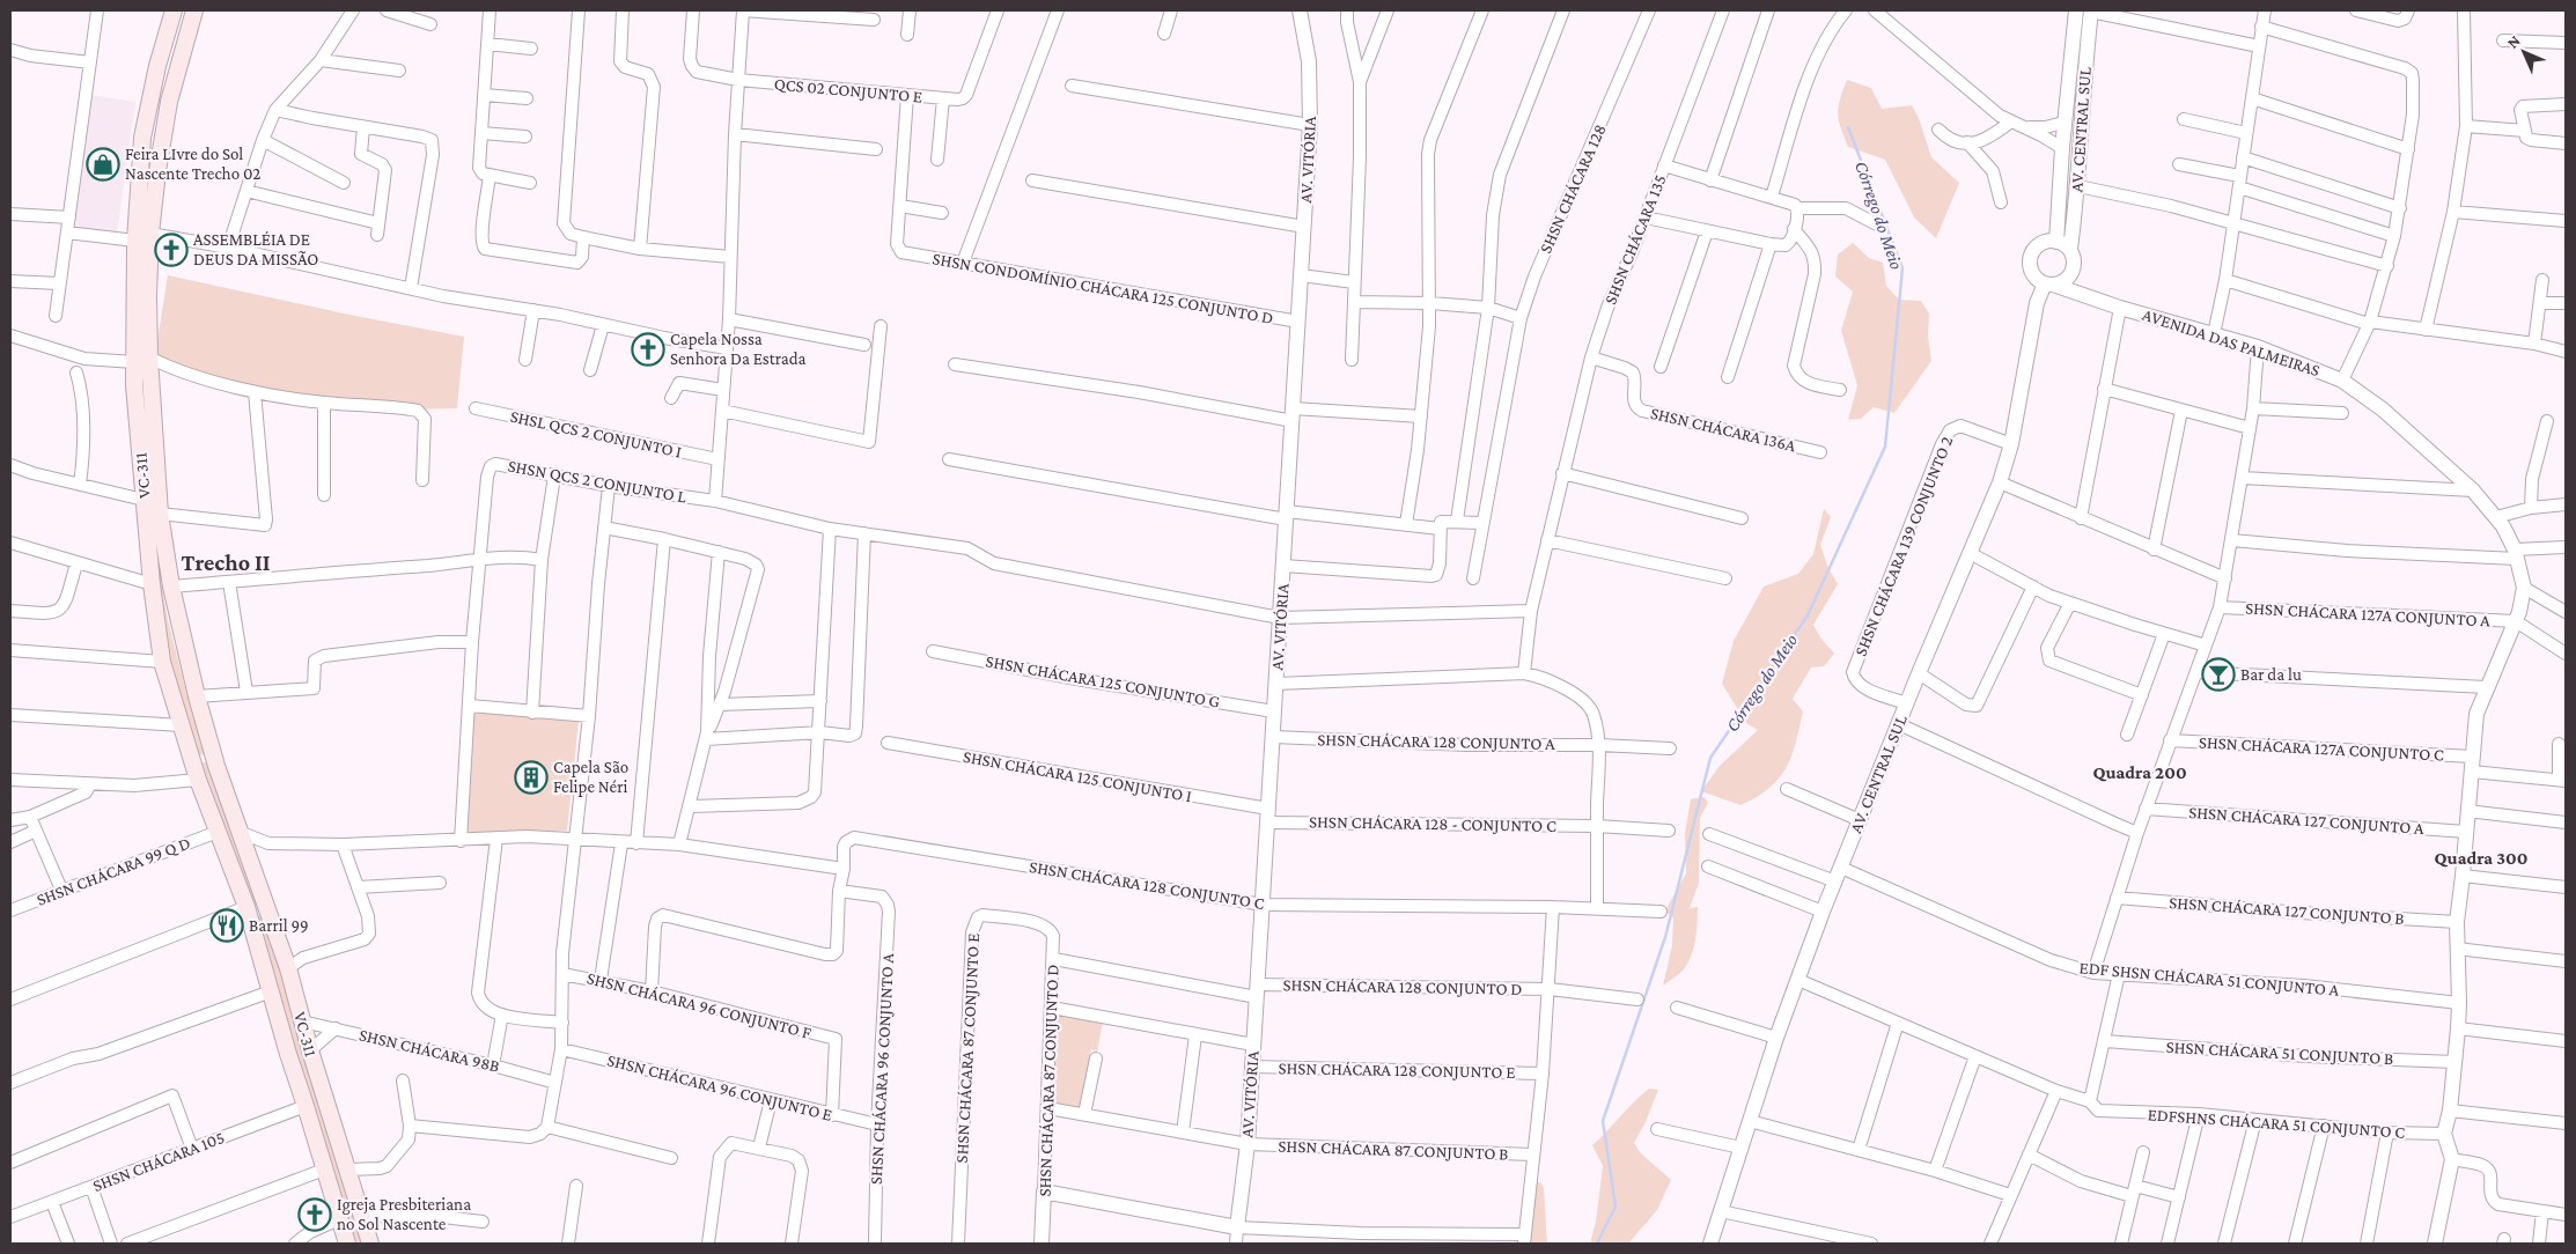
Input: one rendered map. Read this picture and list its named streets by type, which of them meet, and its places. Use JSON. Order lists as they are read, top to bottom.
{
  "streets": {
    "main road": ["VC-311"],
    "street": [
      "QCS 02 CONJUNTO E",
      "AV. CENTRAL SUL",
      "AV. VITÓRIA",
      "SHSN CHÁCARA 128",
      "SHSN CHÁCARA 135",
      "SHSN CONDOMÍNIO CHÁCARA 125 CONJUNTO D",
      "AVENIDA DAS PALMEIRAS",
      "SHSN CHÁCARA 136A",
      "SHSL QCS 2 CONJUNTO I",
      "SHSN QCS 2 CONJUNTO L",
      "SHSN CHÁCARA 139 CONJUNTO 2",
      "SHSN CHÁCARA 127A CONJUNTO A",
      "SHSN CHÁCARA 125 CONJUNTO G",
      "SHSN CHÁCARA 128 CONJUNTO A",
      "SHSN CHÁCARA 127A CONJUNTO C",
      "SHSN CHÁCARA 125 CONJUNTO I",
      "SHSN CHÁCARA 127 CONJUNTO A",
      "SHSN CHÁCARA 128 - CONJUNTO C",
      "SHSN CHÁCARA 99 Q D",
      "SHSN CHÁCARA 128 CONJUNTO C",
      "SHSN CHÁCARA 127 CONJUNTO B",
      "EDF SHSN CHÁCARA 51 CONJUNTO A",
      "SHSN CHÁCARA 128 CONJUNTO D",
      "SHSN CHÁCARA 96 CONJUNTO F",
      "SHSN CHÁCARA 87 CONJUNTO E",
      "SHSN CHÁCARA 98B",
      "SHSN CHÁCARA 51 CONJUNTO B",
      "SHSN CHÁCARA 96 CONJUNTO A",
      "SHSN CHÁCARA 128 CONJUNTO E",
      "SHSN CHÁCARA 87 CONJUNTO D",
      "SHSN CHÁCARA 96 CONJUNTO E",
      "EDFSHNS CHÁCARA 51 CONJUNTO C",
      "SHSN CHÁCARA 87 CONJUNTO B",
      "SHSN CHÁCARA 105"
    ]
  },
  "crossings": [
    ["AV. CENTRAL SUL", "AVENIDA DAS PALMEIRAS"],
    ["AV. CENTRAL SUL", "SHSN CHÁCARA 139 CONJUNTO 2"],
    ["AV. CENTRAL SUL", "EDF SHSN CHÁCARA 51 CONJUNTO A"],
    ["AV. VITÓRIA", "SHSN CONDOMÍNIO CHÁCARA 125 CONJUNTO D"],
    ["AV. VITÓRIA", "SHSN QCS 2 CONJUNTO L"],
    ["AV. VITÓRIA", "SHSN CHÁCARA 125 CONJUNTO G"],
    ["AV. VITÓRIA", "SHSN CHÁCARA 128 CONJUNTO A"],
    ["AV. VITÓRIA", "SHSN CHÁCARA 125 CONJUNTO I"],
    ["AV. VITÓRIA", "SHSN CHÁCARA 128 - CONJUNTO C"],
    ["AV. VITÓRIA", "SHSN CHÁCARA 128 CONJUNTO C"],
    ["AV. VITÓRIA", "SHSN CHÁCARA 128 CONJUNTO D"],
    ["AV. VITÓRIA", "SHSN CHÁCARA 128 CONJUNTO E"],
    ["AV. VITÓRIA", "SHSN CHÁCARA 87 CONJUNTO B"],
    ["SHSN CHÁCARA 135", "SHSN CHÁCARA 136A"],
    ["AVENIDA DAS PALMEIRAS", "SHSN CHÁCARA 127A CONJUNTO A"],
    ["AVENIDA DAS PALMEIRAS", "SHSN CHÁCARA 127A CONJUNTO C"],
    ["AVENIDA DAS PALMEIRAS", "SHSN CHÁCARA 127 CONJUNTO A"],
    ["AVENIDA DAS PALMEIRAS", "SHSN CHÁCARA 127 CONJUNTO B"],
    ["AVENIDA DAS PALMEIRAS", "EDF SHSN CHÁCARA 51 CONJUNTO A"],
    ["AVENIDA DAS PALMEIRAS", "SHSN CHÁCARA 51 CONJUNTO B"],
    ["AVENIDA DAS PALMEIRAS", "EDFSHNS CHÁCARA 51 CONJUNTO C"],
    ["VC-311", "SHSN CHÁCARA 99 Q D"],
    ["VC-311", "SHSN CHÁCARA 98B"],
    ["VC-311", "SHSN CHÁCARA 105"],
    ["SHSN CHÁCARA 125 CONJUNTO I", "SHSN CHÁCARA 128 - CONJUNTO C"],
    ["SHSN CHÁCARA 128 CONJUNTO D", "SHSN CHÁCARA 87 CONJUNTO D"],
    ["SHSN CHÁCARA 96 CONJUNTO F", "SHSN CHÁCARA 96 CONJUNTO E"],
    ["SHSN CHÁCARA 87 CONJUNTO E", "SHSN CHÁCARA 87 CONJUNTO D"],
    ["SHSN CHÁCARA 96 CONJUNTO A", "SHSN CHÁCARA 96 CONJUNTO E"],
    ["SHSN CHÁCARA 87 CONJUNTO D", "SHSN CHÁCARA 87 CONJUNTO B"]
  ],
  "districts": ["Trecho II", "Quadra 200", "Quadra 300"],
  "water": ["Córrego do Meio"],
  "places": {
    "shop": ["Feira LIvre do Sol Nascente Trecho 02"],
    "church": ["ASSEMBLÉIA DE DEUS DA MISSÃO", "Capela Nossa Senhora Da Estrada", "Igreja Presbiteriana no Sol Nascente"],
    "bar": ["Bar da lu"],
    "building": ["Capela São Felipe Néri"],
    "restaurant": ["Barril 99"]
  },
  "north": "top left"
}
